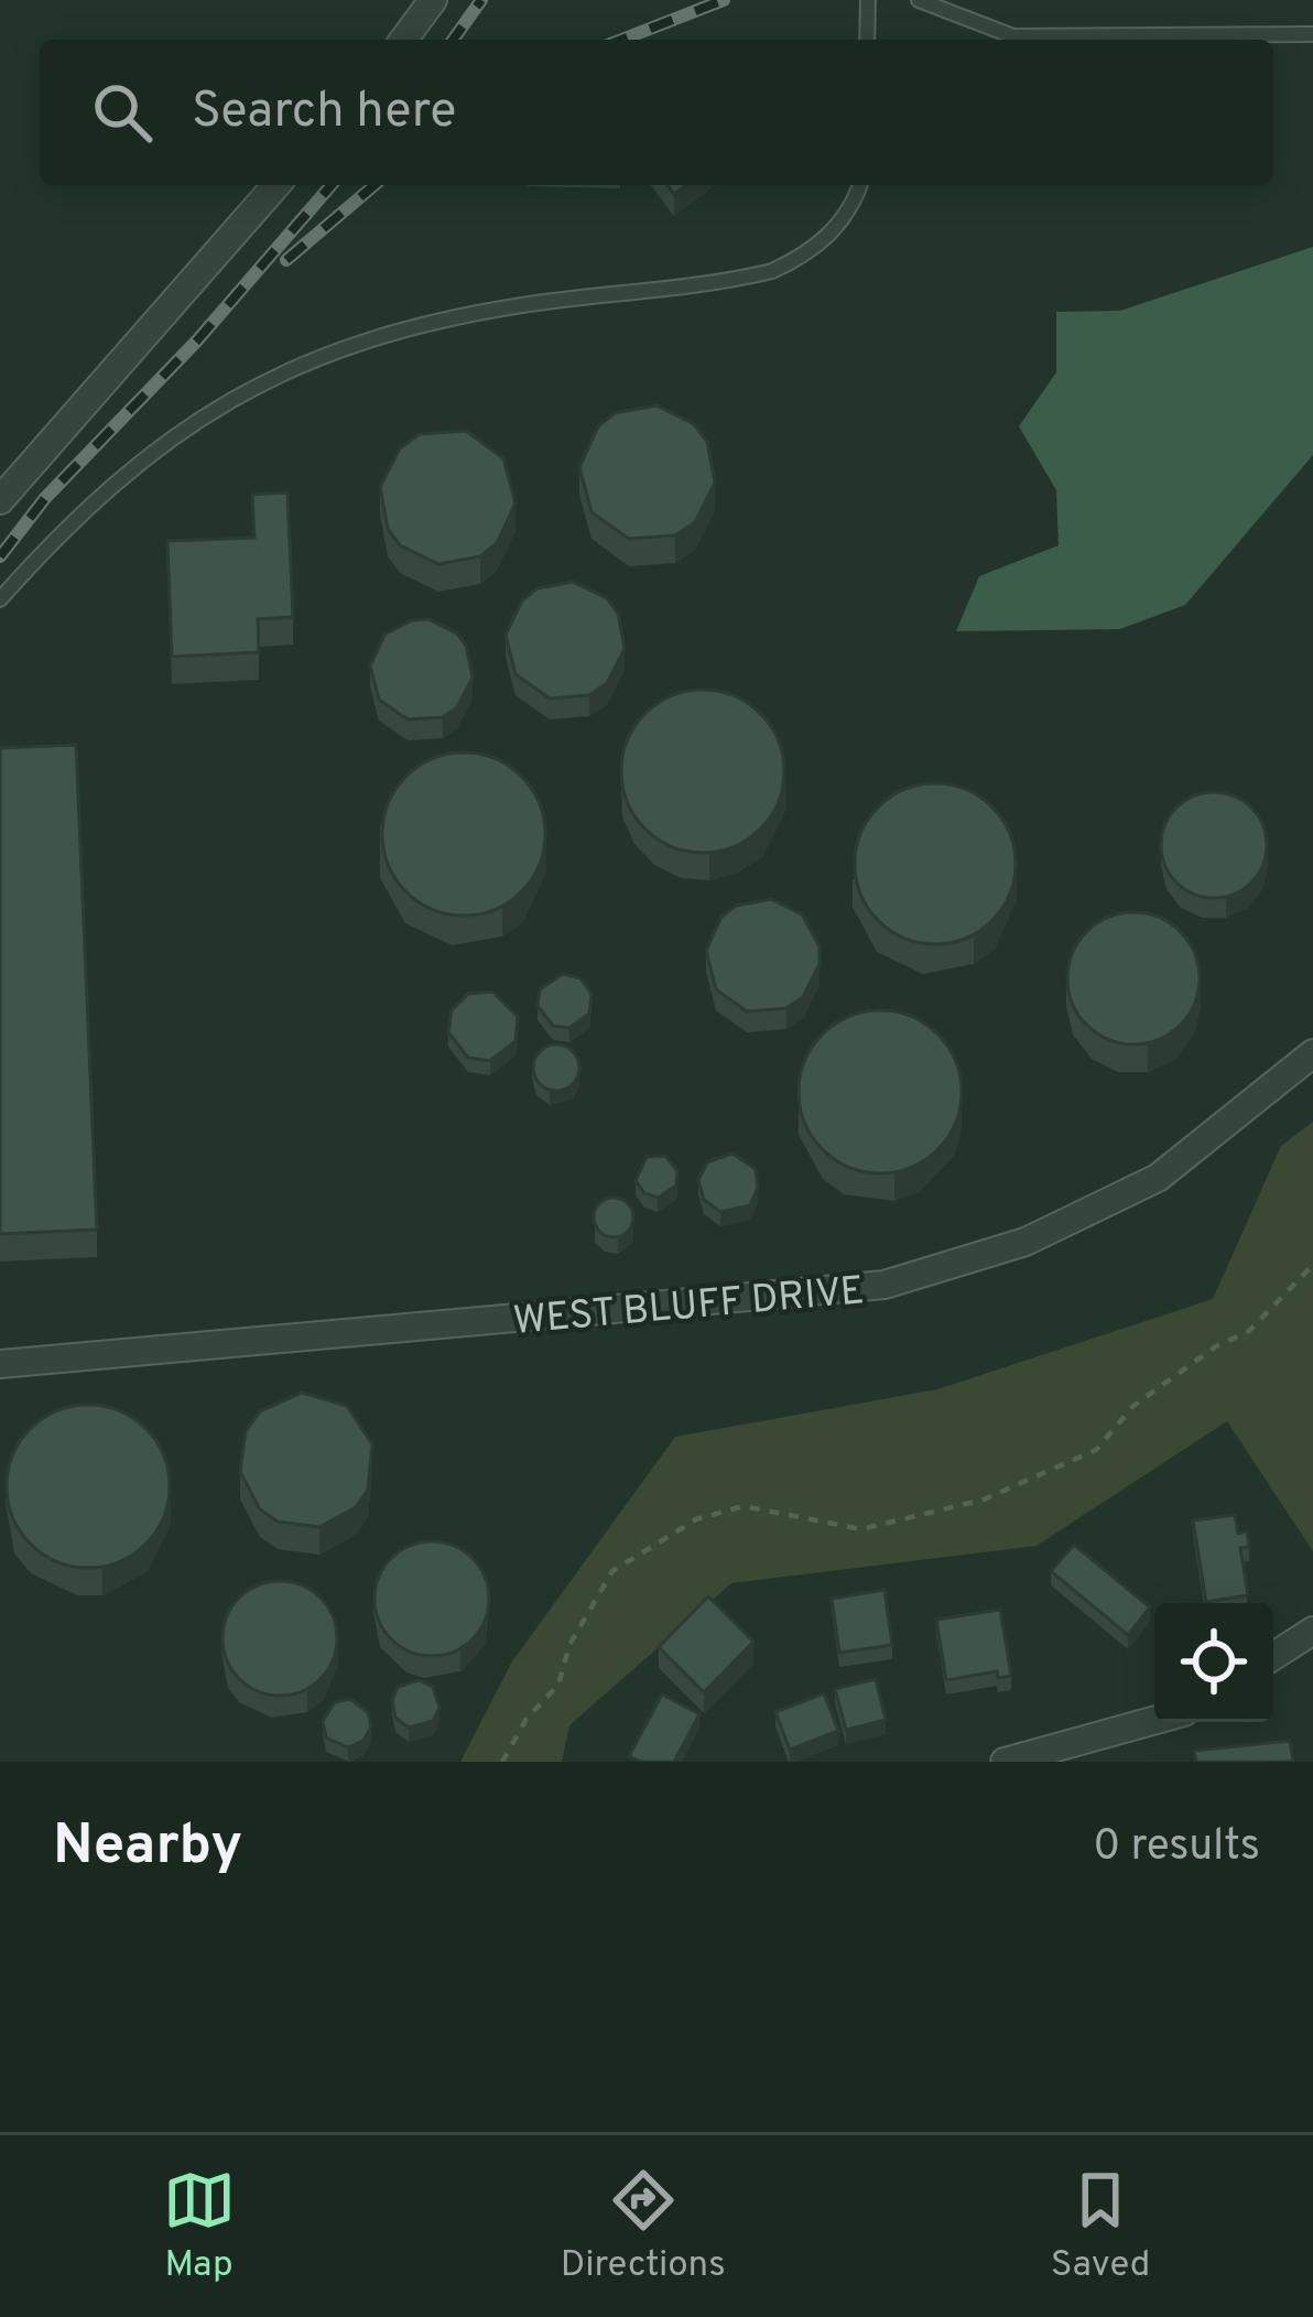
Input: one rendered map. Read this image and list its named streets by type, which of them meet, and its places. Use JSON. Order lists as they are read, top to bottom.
{
  "streets": {
    "street": ["WEST BLUFF DRIVE"]
  },
  "page": {
    "search": "Search here",
    "heading": ["Nearby", "0 results"],
    "nav": ["Map", "Directions", "Saved"]
  }
}
